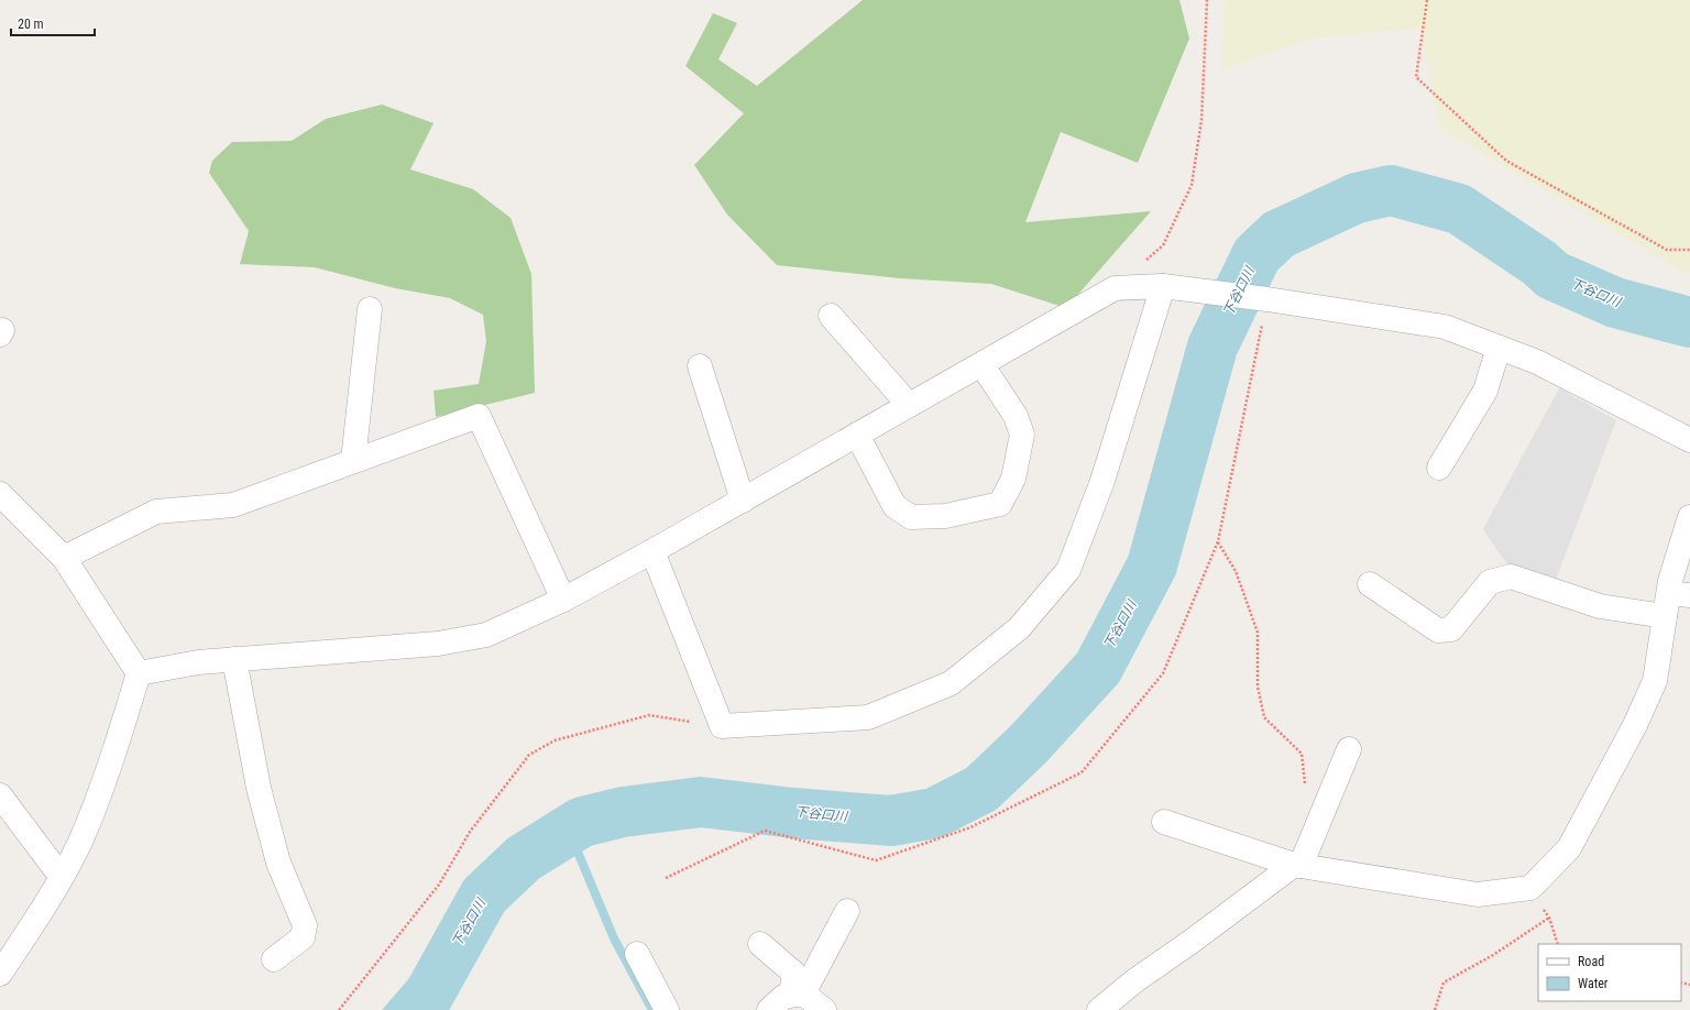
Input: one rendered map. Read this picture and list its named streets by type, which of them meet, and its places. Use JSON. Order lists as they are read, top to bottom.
{
  "water": ["下谷口川"],
  "legend": ["Road", "Water"],
  "scale_bar": "20 m"
}
